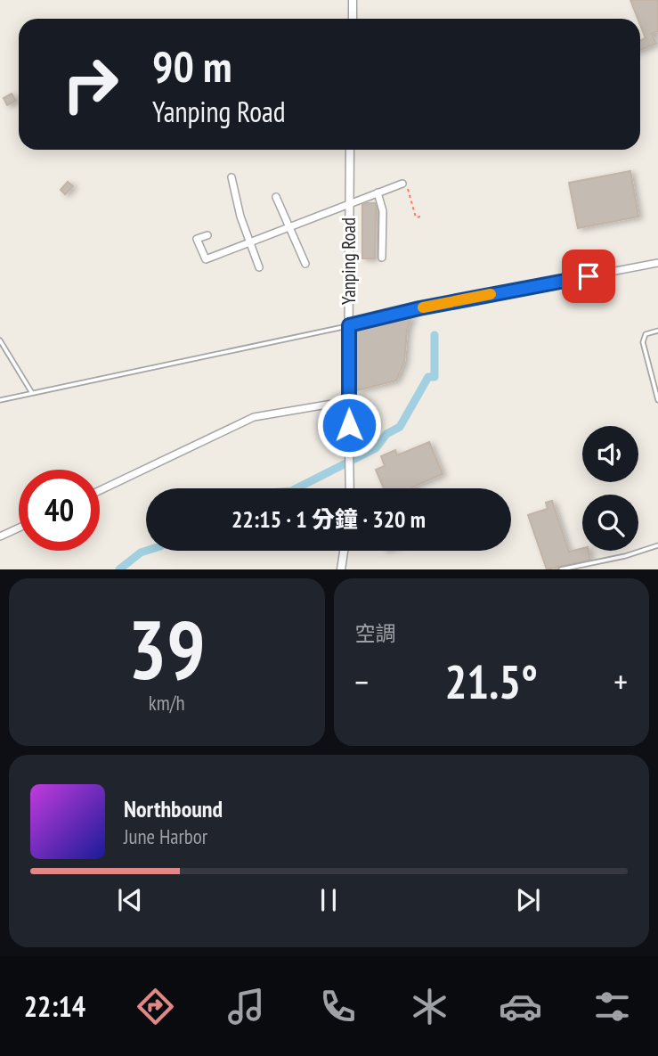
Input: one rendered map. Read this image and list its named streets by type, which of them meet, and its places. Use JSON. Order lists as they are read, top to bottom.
{
  "streets": {
    "street": ["Yanping Road"]
  },
  "page": {
    "turn": ["90 m", "Yanping Road"],
    "limit": "40",
    "trip": "22:15 · 1 分鐘 · 320 m",
    "tile": [
      ["39", "km/h"],
      "空調"
    ],
    "heat": ["−", "21.5°", "+"],
    "song": ["Northbound", "June Harbor"],
    "tabs": "22:14"
  }
}
